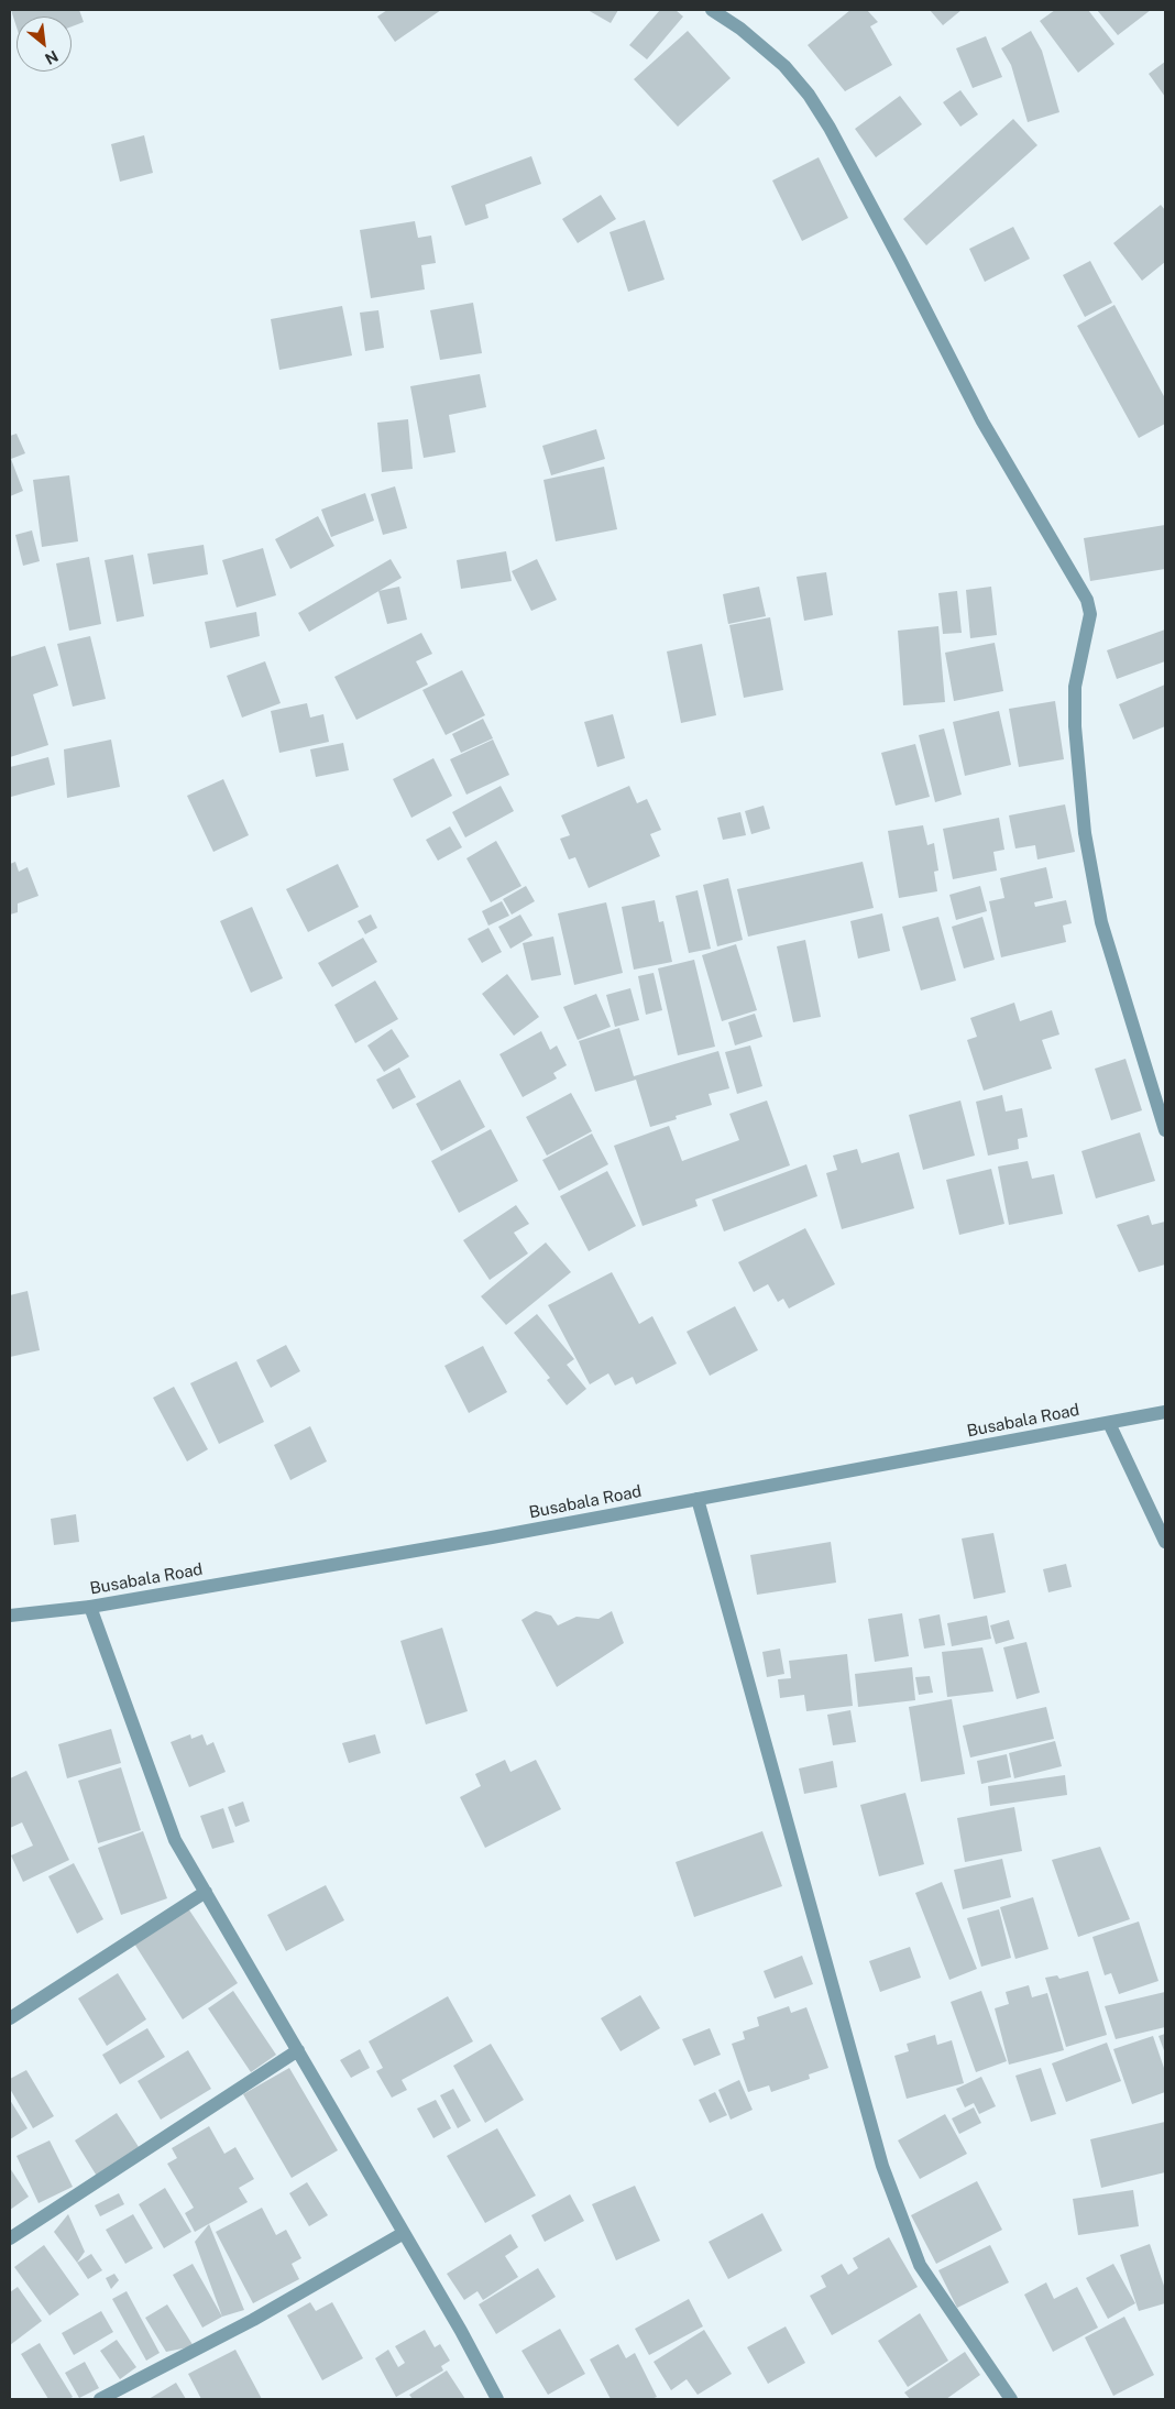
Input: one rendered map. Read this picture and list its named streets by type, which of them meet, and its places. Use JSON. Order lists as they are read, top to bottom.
{
  "streets": {
    "street": ["Busabala Road"]
  },
  "north": "bottom right"
}
